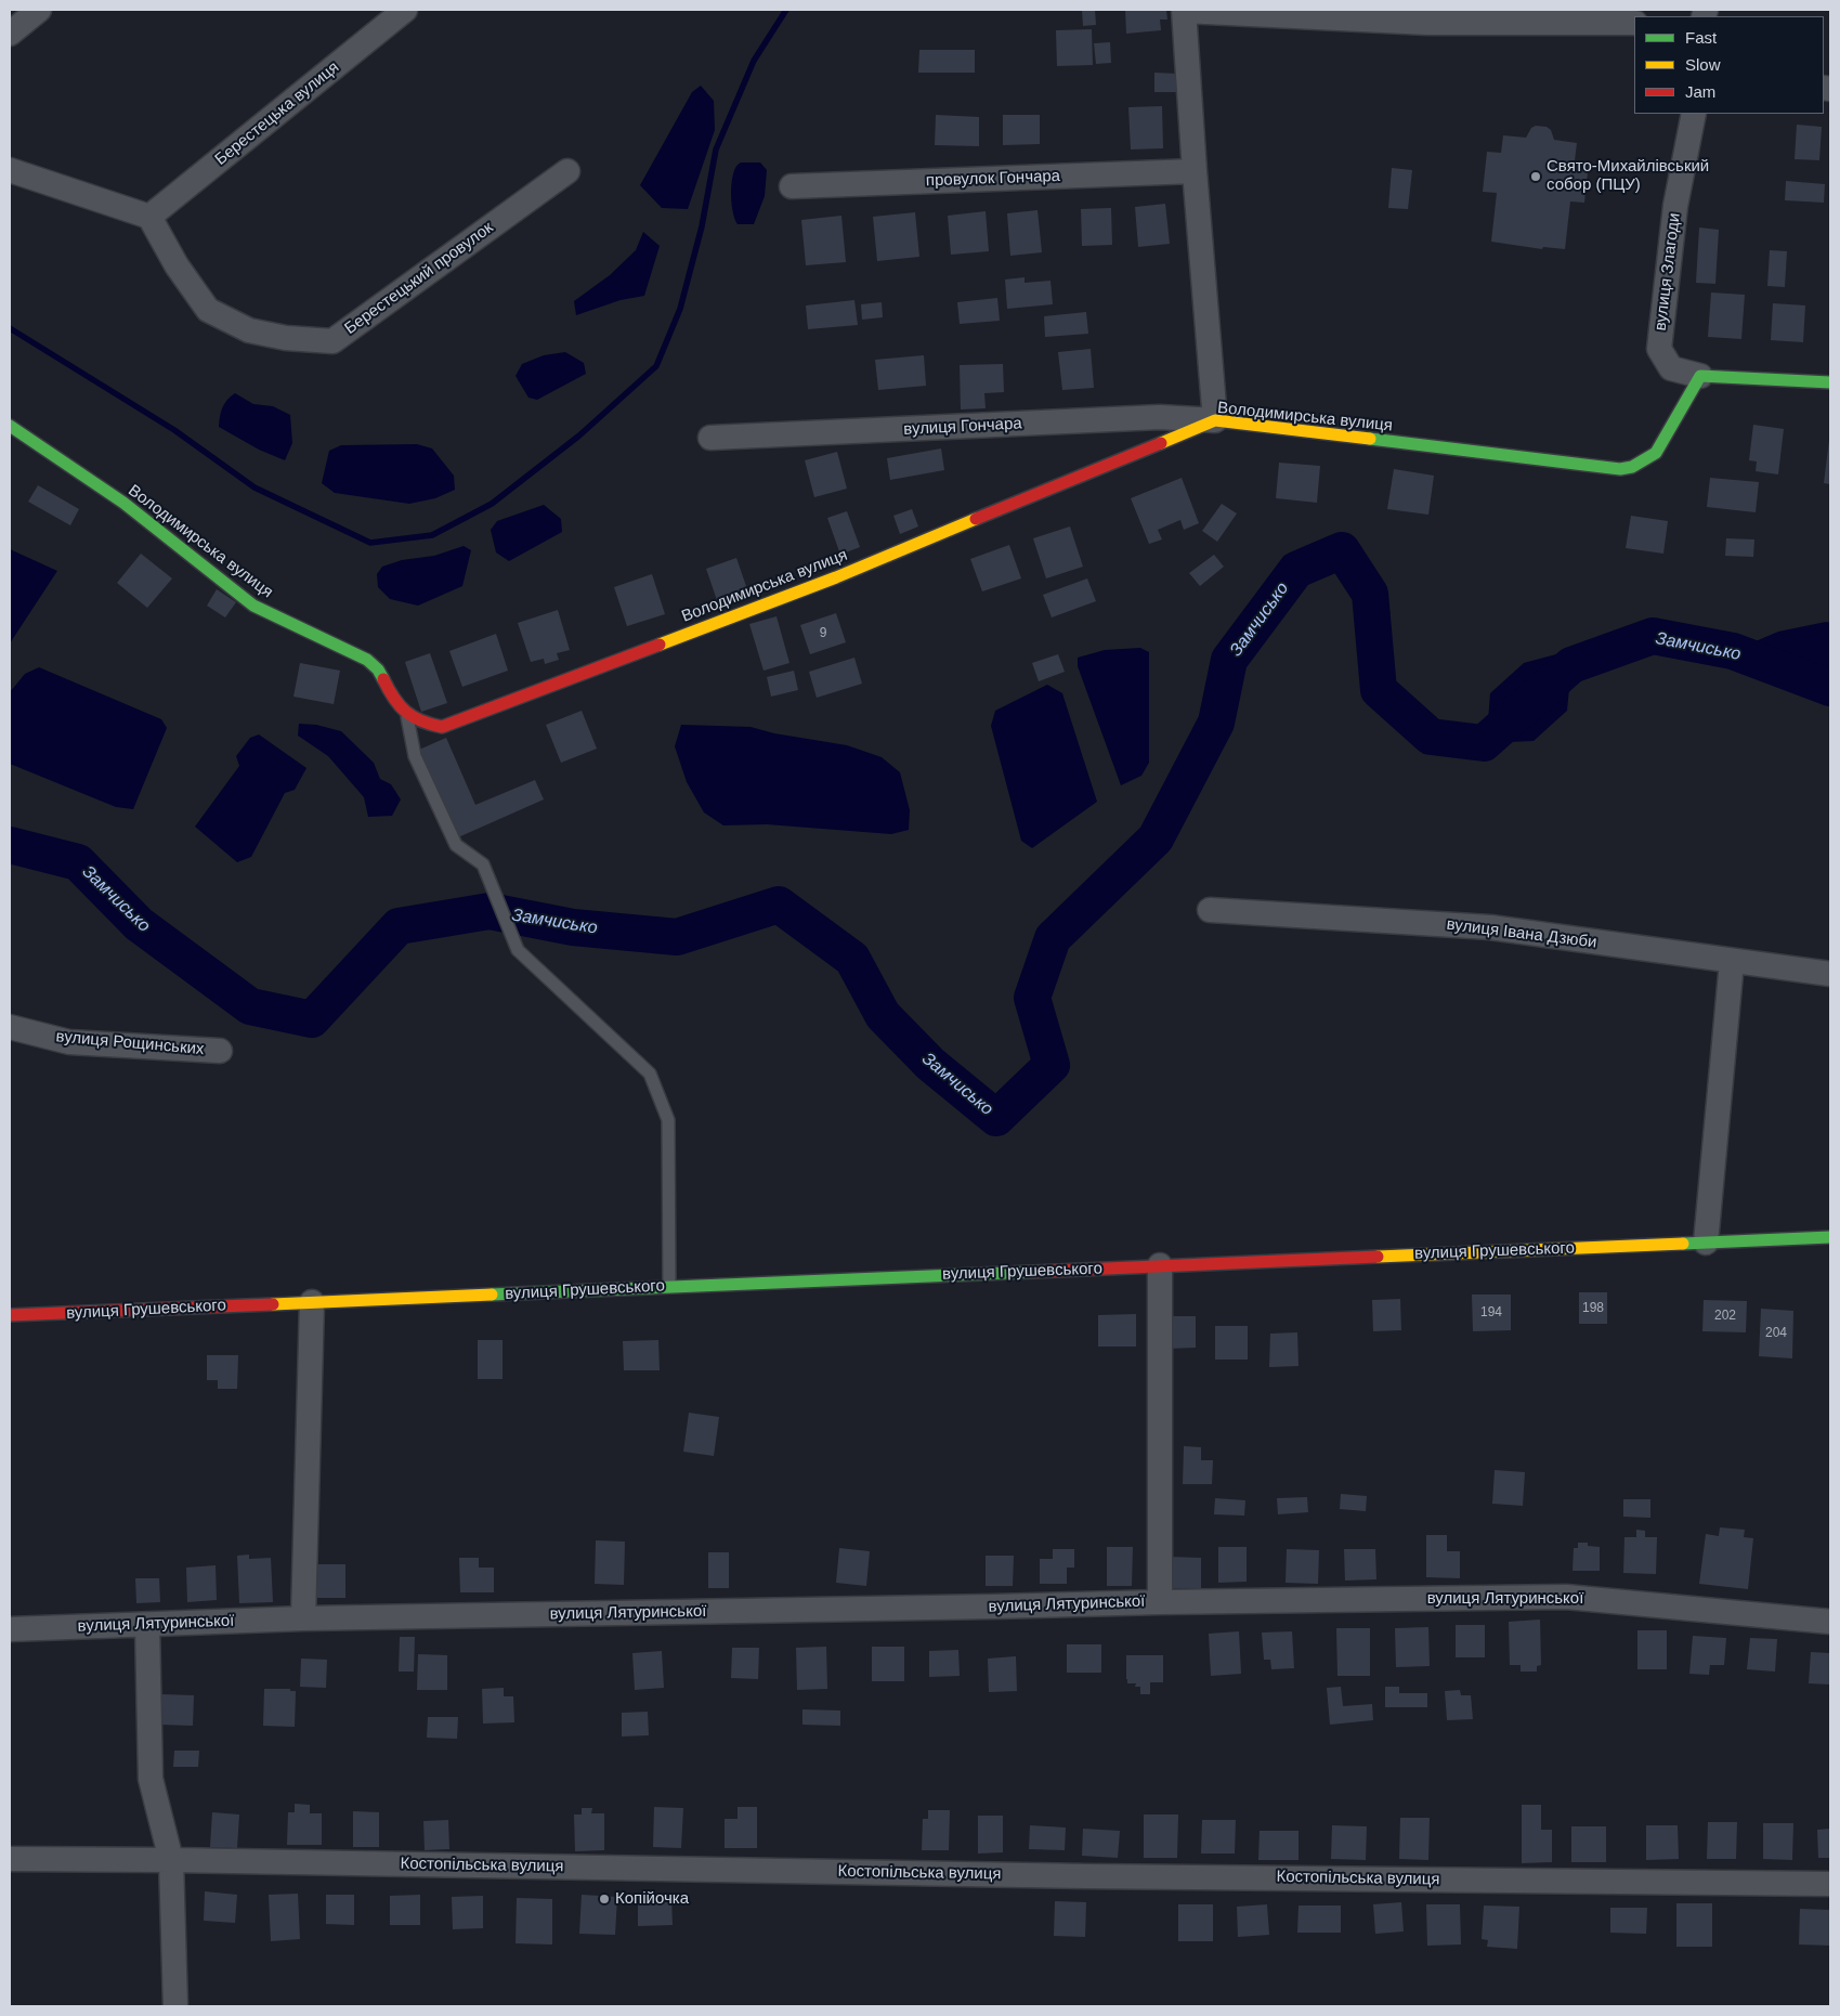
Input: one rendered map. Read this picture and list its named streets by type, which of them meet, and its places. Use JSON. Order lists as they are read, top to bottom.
{
  "streets": {
    "street": [
      "Берестецька вулиця",
      "провулок Гончара",
      "вулиця Злагоди",
      "Берестецький провулок",
      "Володимирська вулиця",
      "вулиця Гончара",
      "вулиця Івана Дзюби",
      "вулиця Рощинських",
      "вулиця Грушевського",
      "вулиця Лятуринської",
      "Костопільська вулиця"
    ]
  },
  "crossings": [
    ["Берестецька вулиця", "Берестецький провулок"],
    ["вулиця Злагоди", "Володимирська вулиця"],
    ["Володимирська вулиця", "вулиця Гончара"]
  ],
  "water": ["Замчисько"],
  "places": ["Свято-Михайлівський собор (ПЦУ)", "Копійочка"],
  "house_numbers": [
    "9",
    "198",
    "194",
    "202",
    "204"
  ],
  "legend": ["Fast", "Slow", "Jam"]
}
